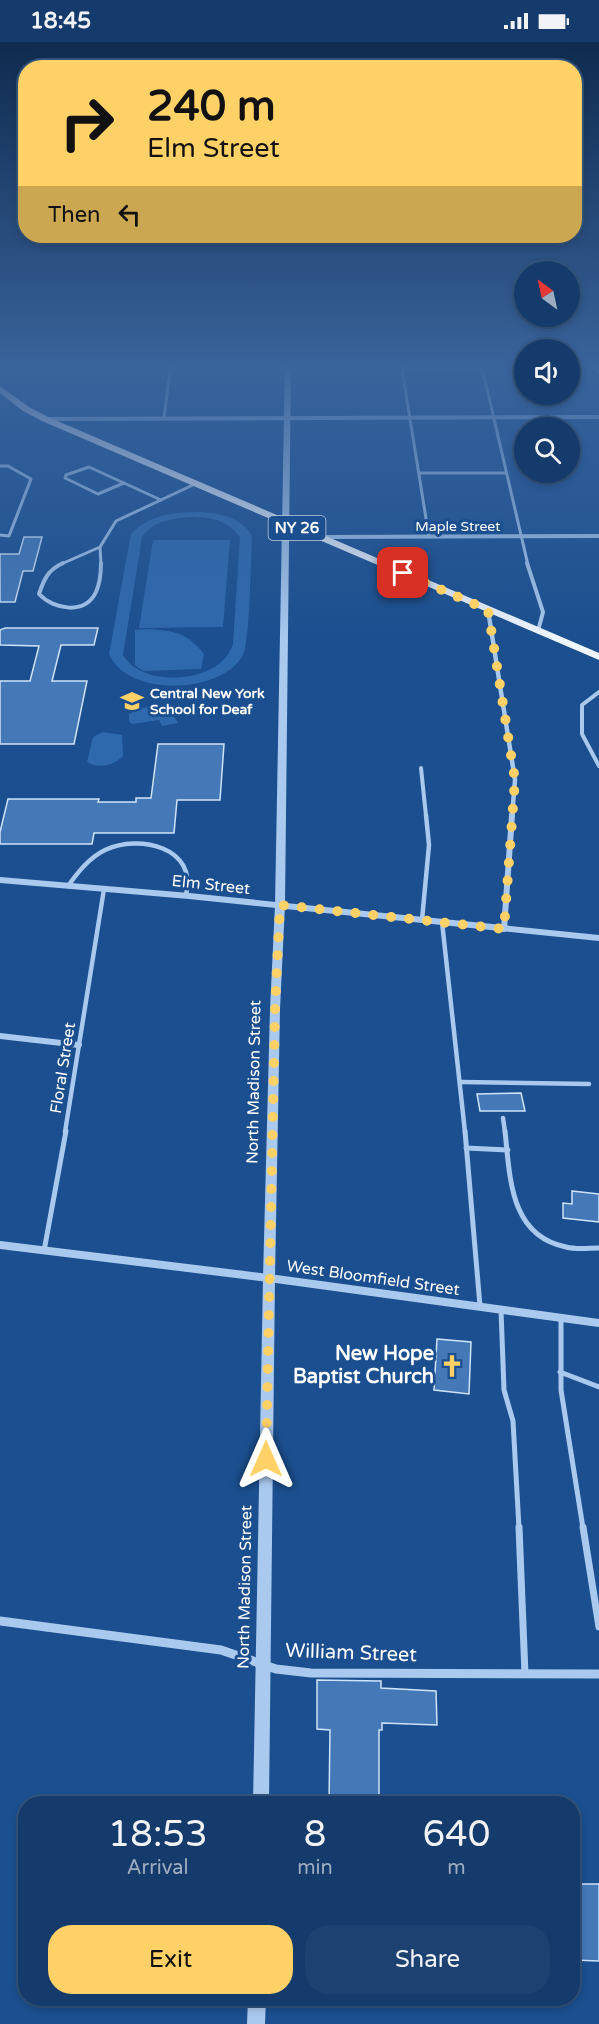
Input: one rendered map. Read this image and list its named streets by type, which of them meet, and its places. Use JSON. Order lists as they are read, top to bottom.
{
  "streets": {
    "main road": ["NY 26"],
    "street": [
      "Maple Street",
      "Elm Street",
      "North Madison Street",
      "West Bloomfield Street",
      "William Street"
    ],
    "lane": ["Floral Street"]
  },
  "crossings": [
    ["Maple Street", "NY 26"],
    ["NY 26", "North Madison Street"],
    ["Elm Street", "Floral Street"],
    ["Elm Street", "North Madison Street"],
    ["Floral Street", "West Bloomfield Street"],
    ["North Madison Street", "West Bloomfield Street"],
    ["North Madison Street", "William Street"]
  ],
  "places": {
    "school or university": ["Central New York School for Deaf"],
    "church": ["New Hope Baptist Church"]
  },
  "north": "top left",
  "page": {
    "status": "18:45",
    "turn": ["240 m", "Elm Street"],
    "then": "Then",
    "eta": [
      "18:53",
      "Arrival",
      "8",
      "min",
      "640",
      "m"
    ],
    "buttons": ["Exit", "Share"]
  }
}
